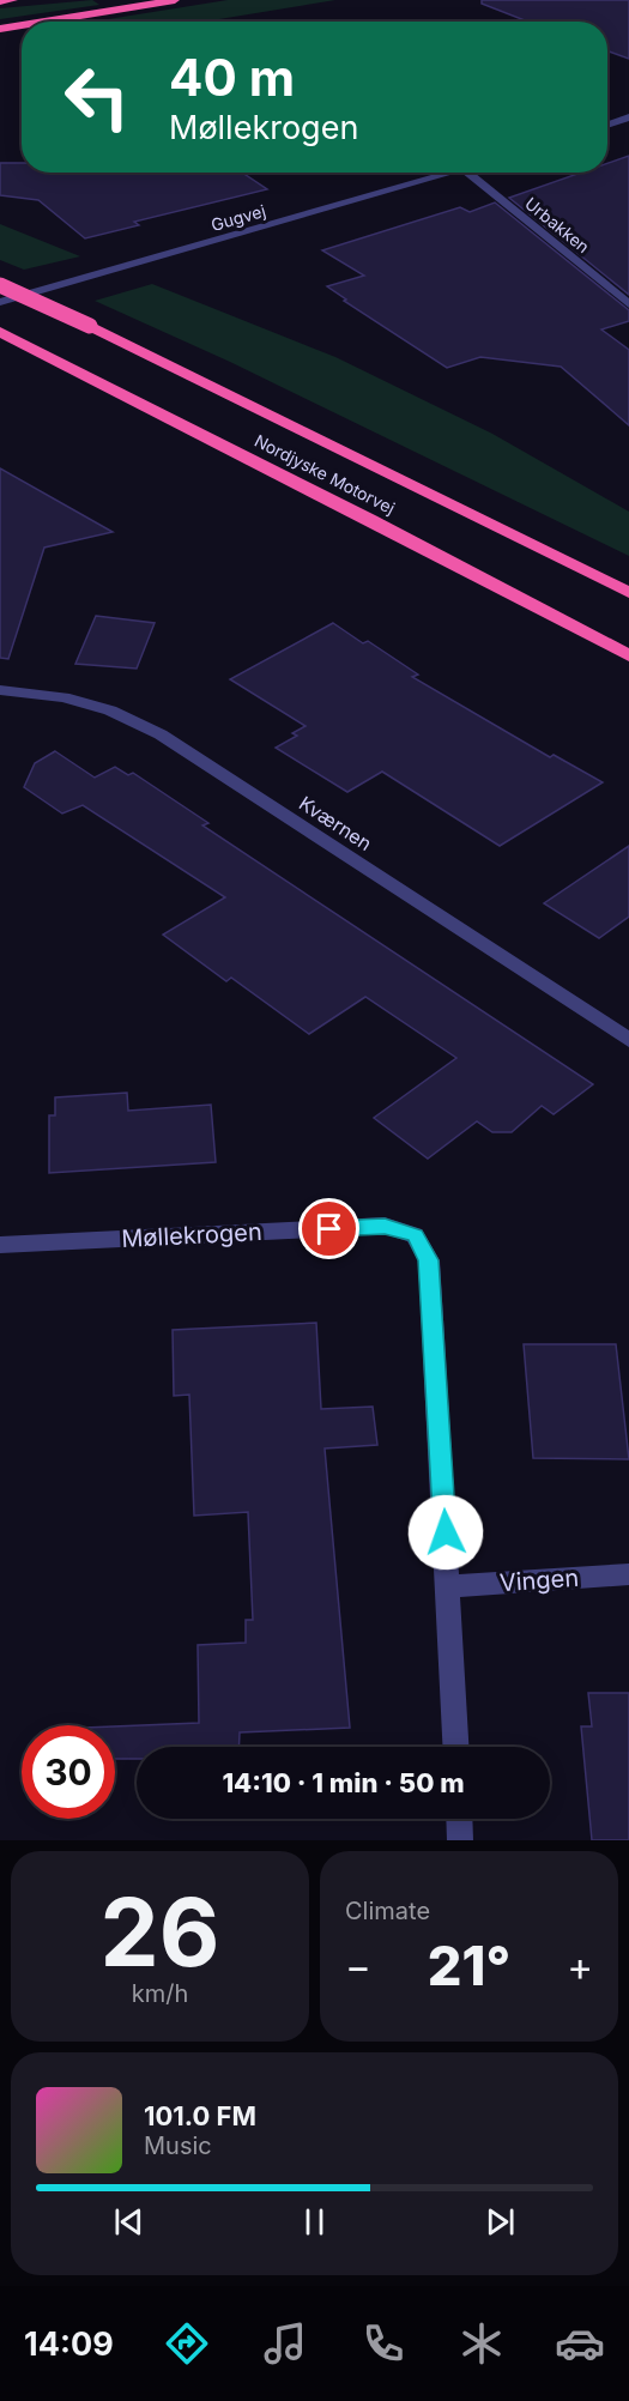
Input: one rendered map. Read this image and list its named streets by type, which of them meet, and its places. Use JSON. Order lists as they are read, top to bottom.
{
  "streets": {
    "highway": ["Nordjyske Motorvej"],
    "street": [
      "Gugvej",
      "Urbakken",
      "Kværnen",
      "Møllekrogen",
      "Vingen"
    ]
  },
  "crossings": [
    ["Møllekrogen", "Vingen"]
  ],
  "page": {
    "turn": ["40 m", "Møllekrogen"],
    "limit": "30",
    "trip": "14:10 · 1 min · 50 m",
    "tile": [
      ["26", "km/h"],
      "Climate"
    ],
    "heat": ["−", "21°", "+"],
    "song": ["101.0 FM", "Music"],
    "tabs": "14:09"
  }
}
